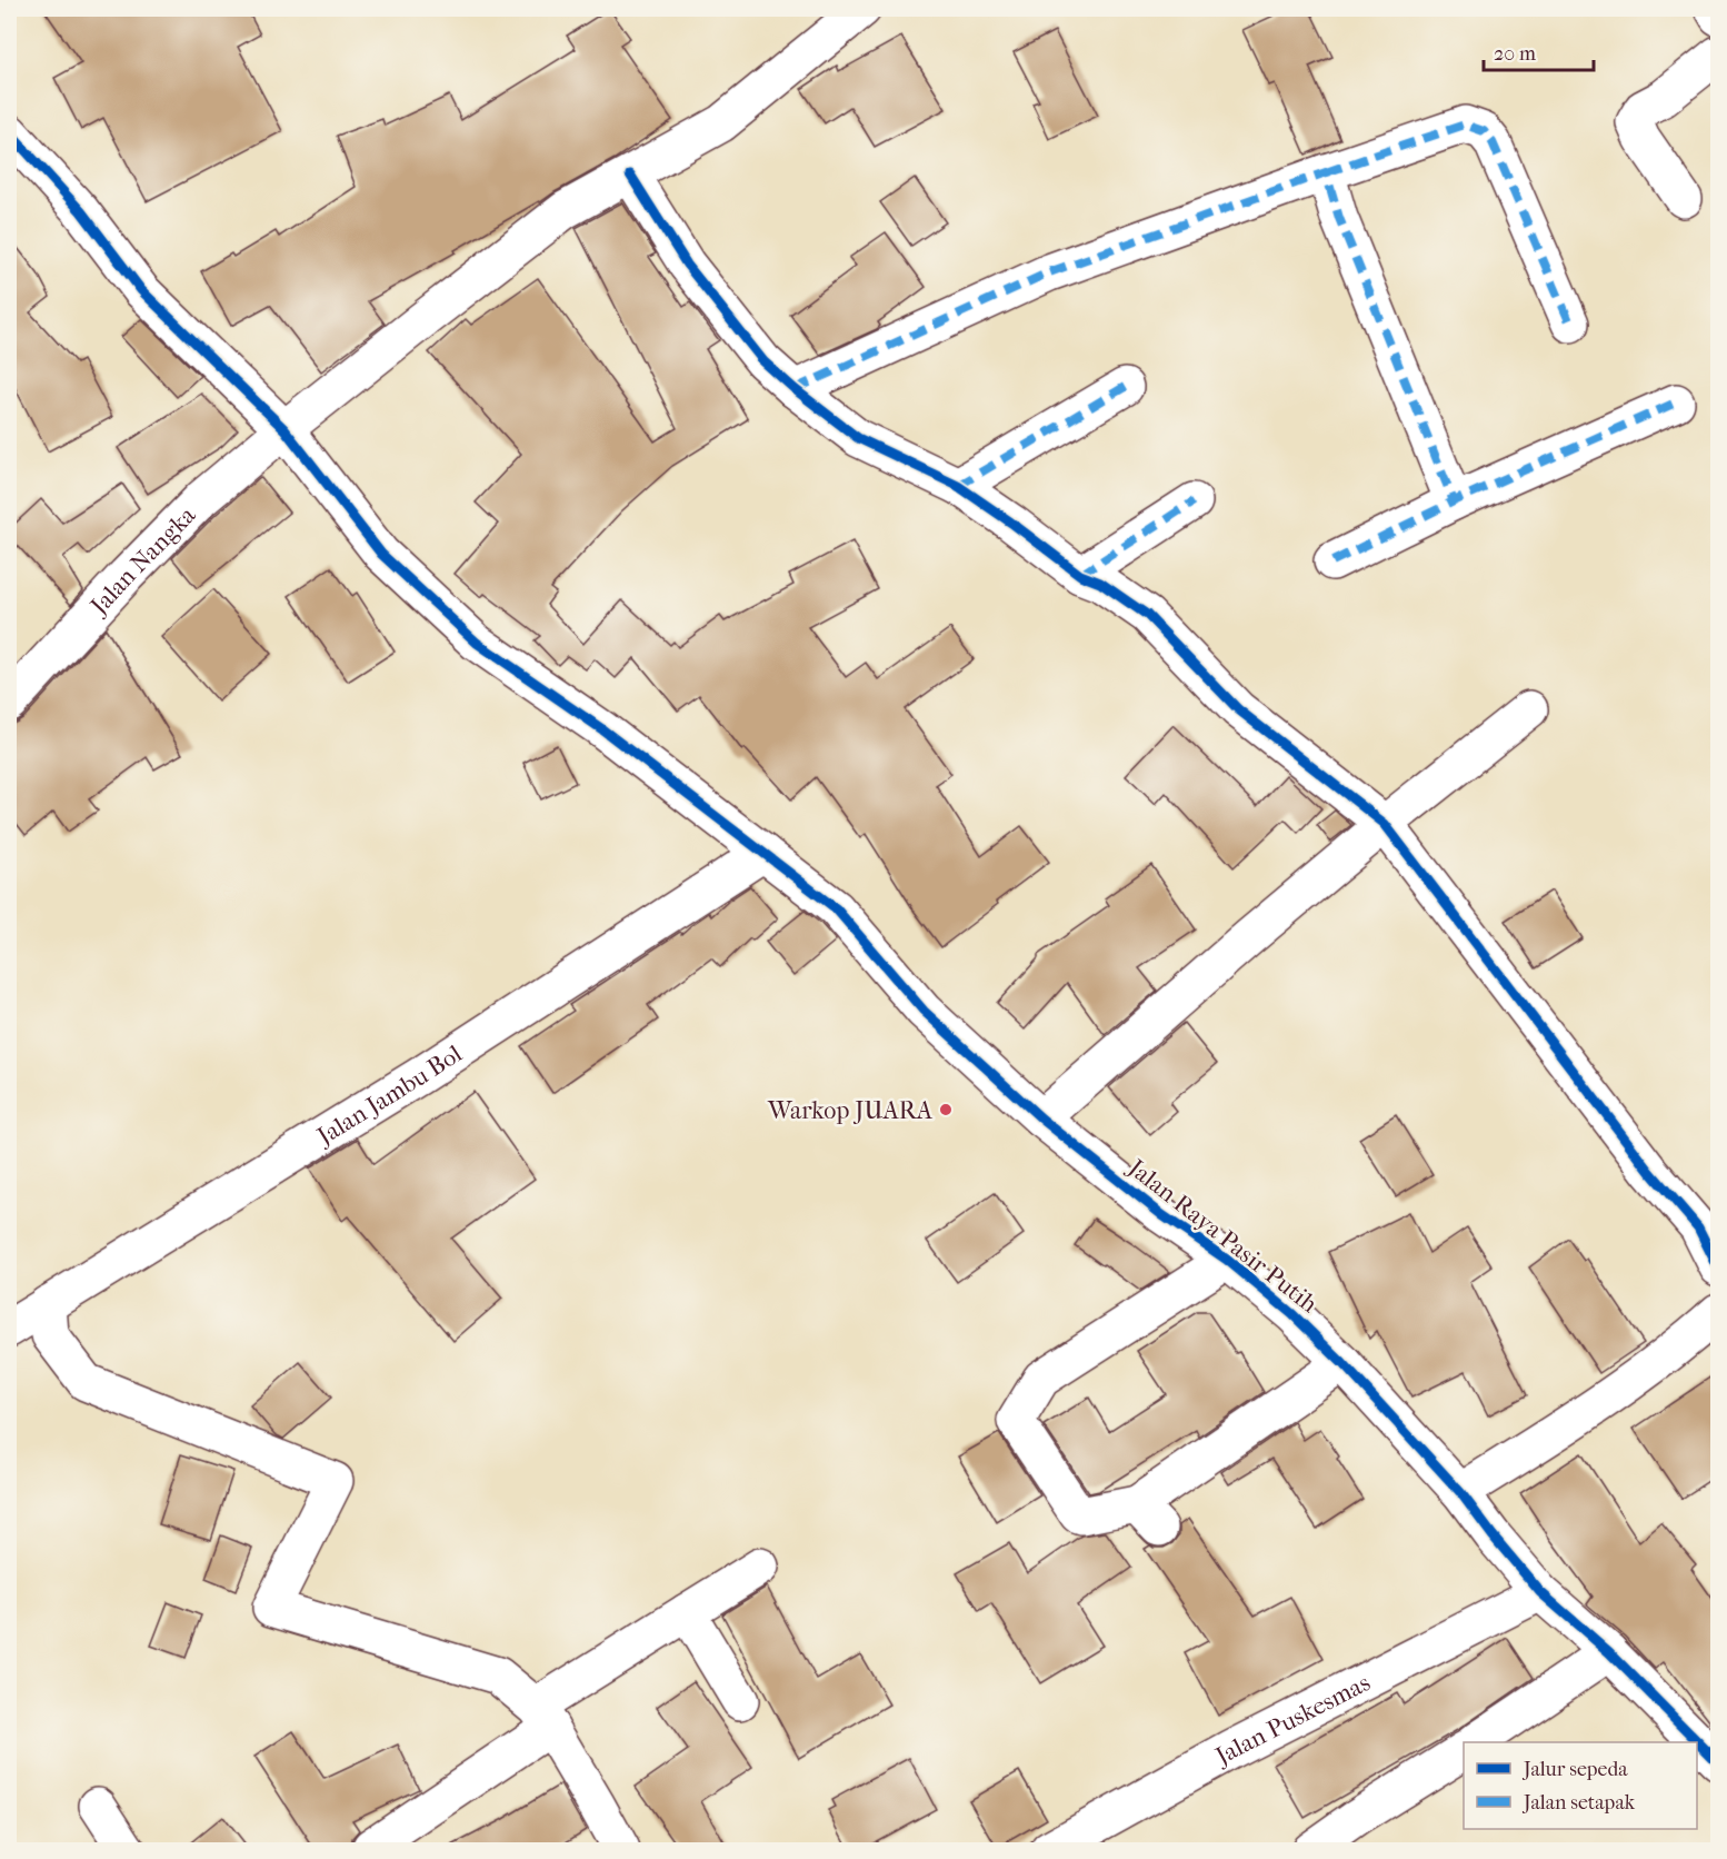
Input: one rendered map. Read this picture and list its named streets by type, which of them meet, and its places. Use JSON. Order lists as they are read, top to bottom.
{
  "streets": {
    "street": [
      "Jalan Nangka",
      "Jalan Jambu Bol",
      "Jalan Raya Pasir Putih",
      "Jalan Puskesmas"
    ]
  },
  "crossings": [
    ["Jalan Nangka", "Jalan Raya Pasir Putih"],
    ["Jalan Jambu Bol", "Jalan Raya Pasir Putih"],
    ["Jalan Raya Pasir Putih", "Jalan Puskesmas"]
  ],
  "places": ["Warkop JUARA"],
  "legend": ["Jalur sepeda", "Jalan setapak"],
  "scale_bar": "20 m"
}
